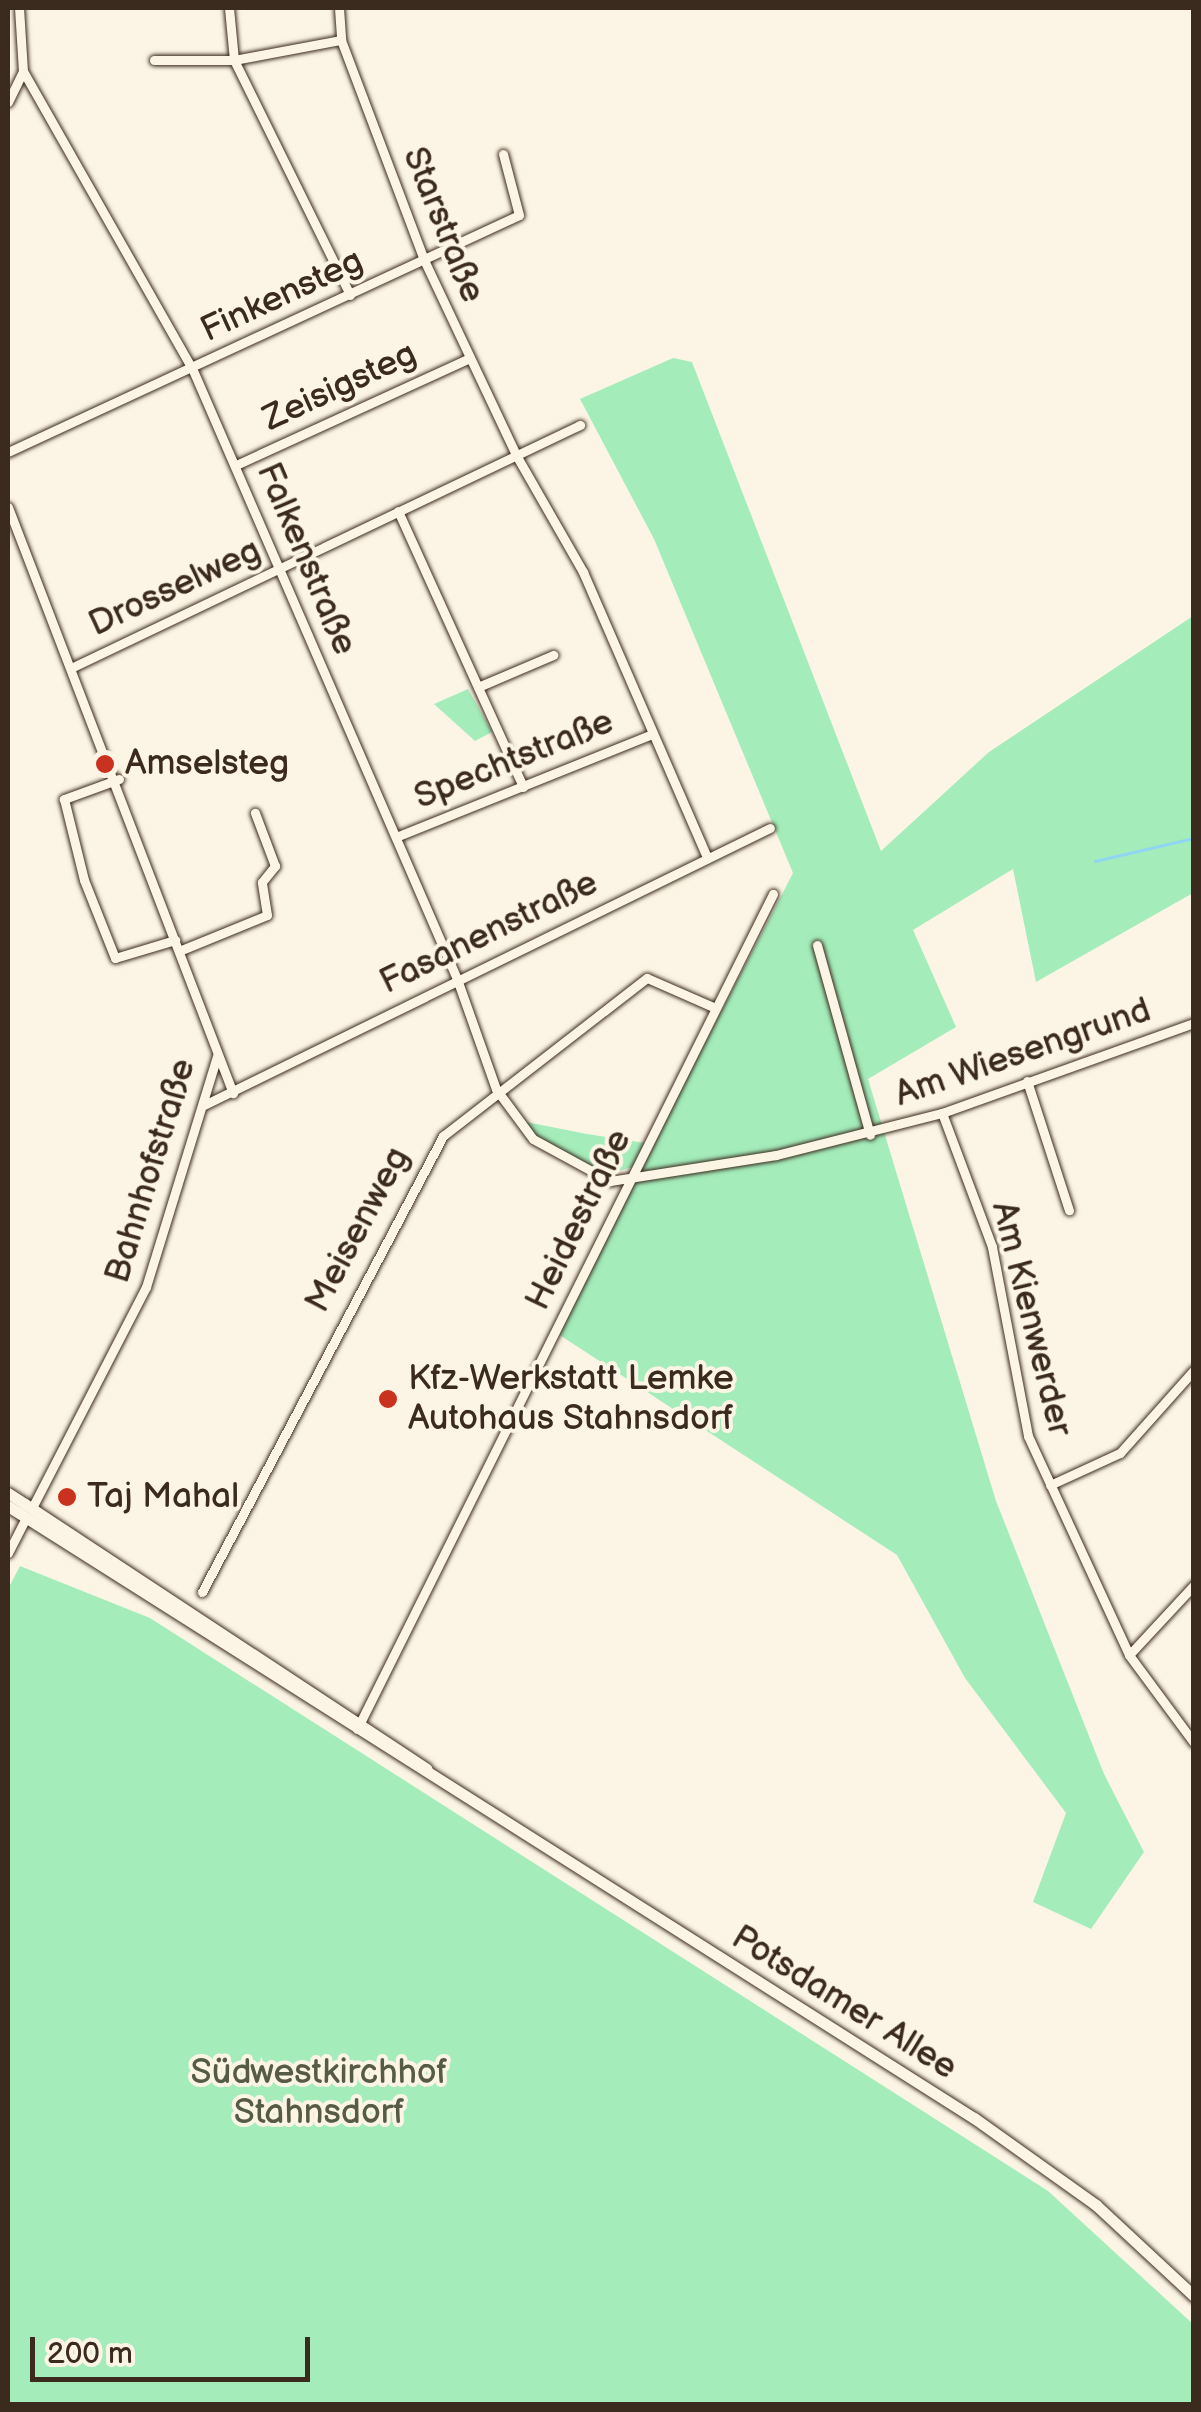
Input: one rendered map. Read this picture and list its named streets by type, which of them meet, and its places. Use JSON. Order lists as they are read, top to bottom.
{
  "streets": {
    "street": [
      "Starstraße",
      "Finkensteg",
      "Zeisigsteg",
      "Falkenstraße",
      "Drosselweg",
      "Spechtstraße",
      "Fasanenstraße",
      "Am Wiesengrund",
      "Bahnhofstraße",
      "Heidestraße",
      "Meisenweg",
      "Am Kienwerder",
      "Potsdamer Allee"
    ]
  },
  "crossings": [
    ["Starstraße", "Finkensteg"],
    ["Starstraße", "Zeisigsteg"],
    ["Starstraße", "Drosselweg"],
    ["Starstraße", "Spechtstraße"],
    ["Starstraße", "Fasanenstraße"],
    ["Finkensteg", "Falkenstraße"],
    ["Zeisigsteg", "Falkenstraße"],
    ["Falkenstraße", "Drosselweg"],
    ["Falkenstraße", "Spechtstraße"],
    ["Falkenstraße", "Fasanenstraße"],
    ["Falkenstraße", "Am Wiesengrund"],
    ["Falkenstraße", "Heidestraße"],
    ["Falkenstraße", "Meisenweg"],
    ["Drosselweg", "Bahnhofstraße"],
    ["Fasanenstraße", "Bahnhofstraße"],
    ["Am Wiesengrund", "Heidestraße"],
    ["Am Wiesengrund", "Am Kienwerder"],
    ["Bahnhofstraße", "Potsdamer Allee"],
    ["Heidestraße", "Meisenweg"],
    ["Heidestraße", "Potsdamer Allee"]
  ],
  "parks": ["Südwestkirchhof Stahnsdorf"],
  "places": ["Amselsteg", "Kfz-Werkstatt Lemke Autohaus Stahnsdorf", "Taj Mahal"],
  "scale_bar": "200 m"
}
